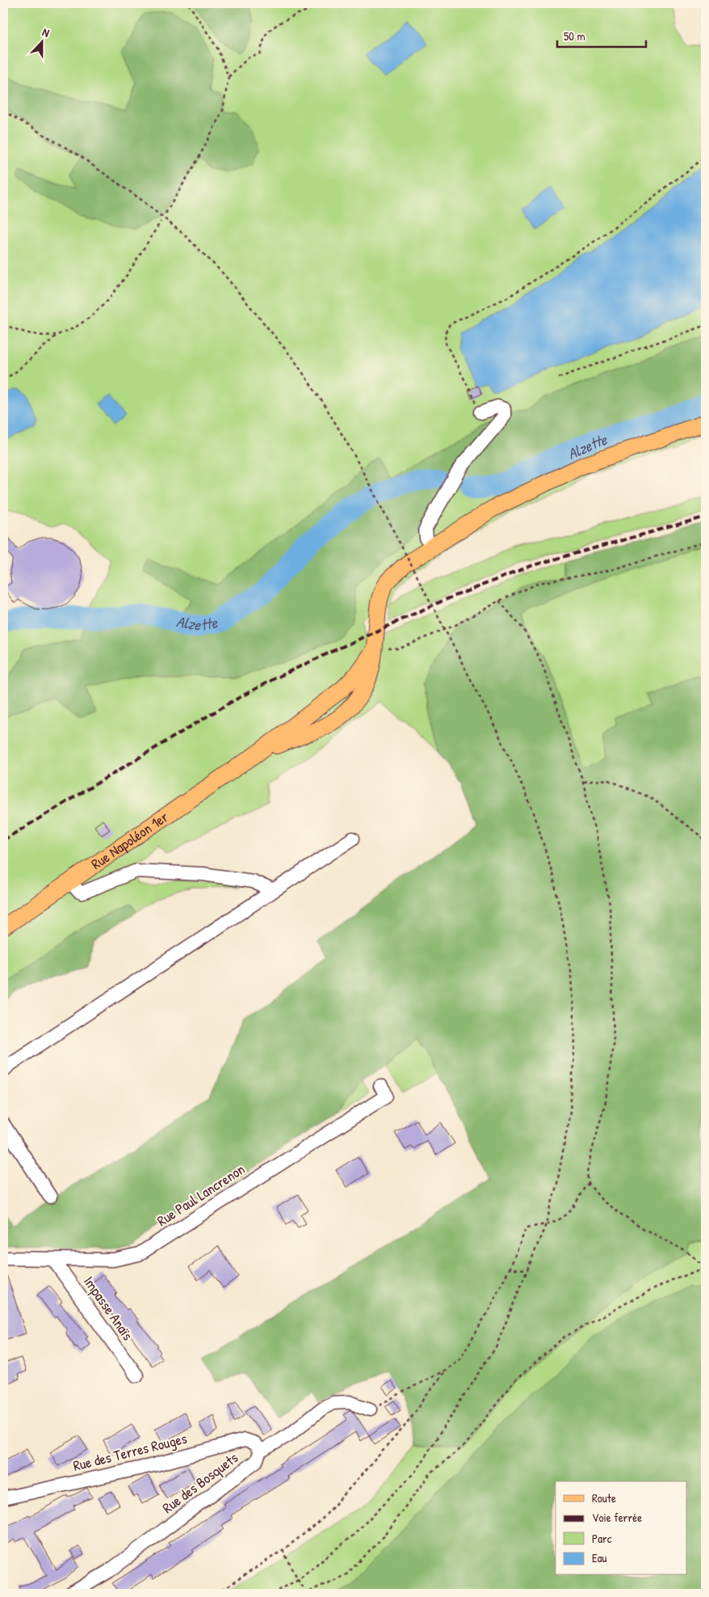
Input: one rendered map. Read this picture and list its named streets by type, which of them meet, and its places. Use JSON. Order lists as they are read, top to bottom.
{
  "streets": {
    "main road": ["Rue Napoléon 1er"],
    "street": [
      "Rue Paul Lancrenon",
      "Impasse Anaïs",
      "Rue des Terres Rouges",
      "Rue des Bosquets"
    ]
  },
  "crossings": [
    ["Rue Paul Lancrenon", "Impasse Anaïs"],
    ["Rue des Terres Rouges", "Rue des Bosquets"]
  ],
  "water": ["Alzette"],
  "legend": [
    "Route",
    "Voie ferrée",
    "Parc",
    "Eau"
  ],
  "scale_bar": "50 m",
  "north": "top"
}
